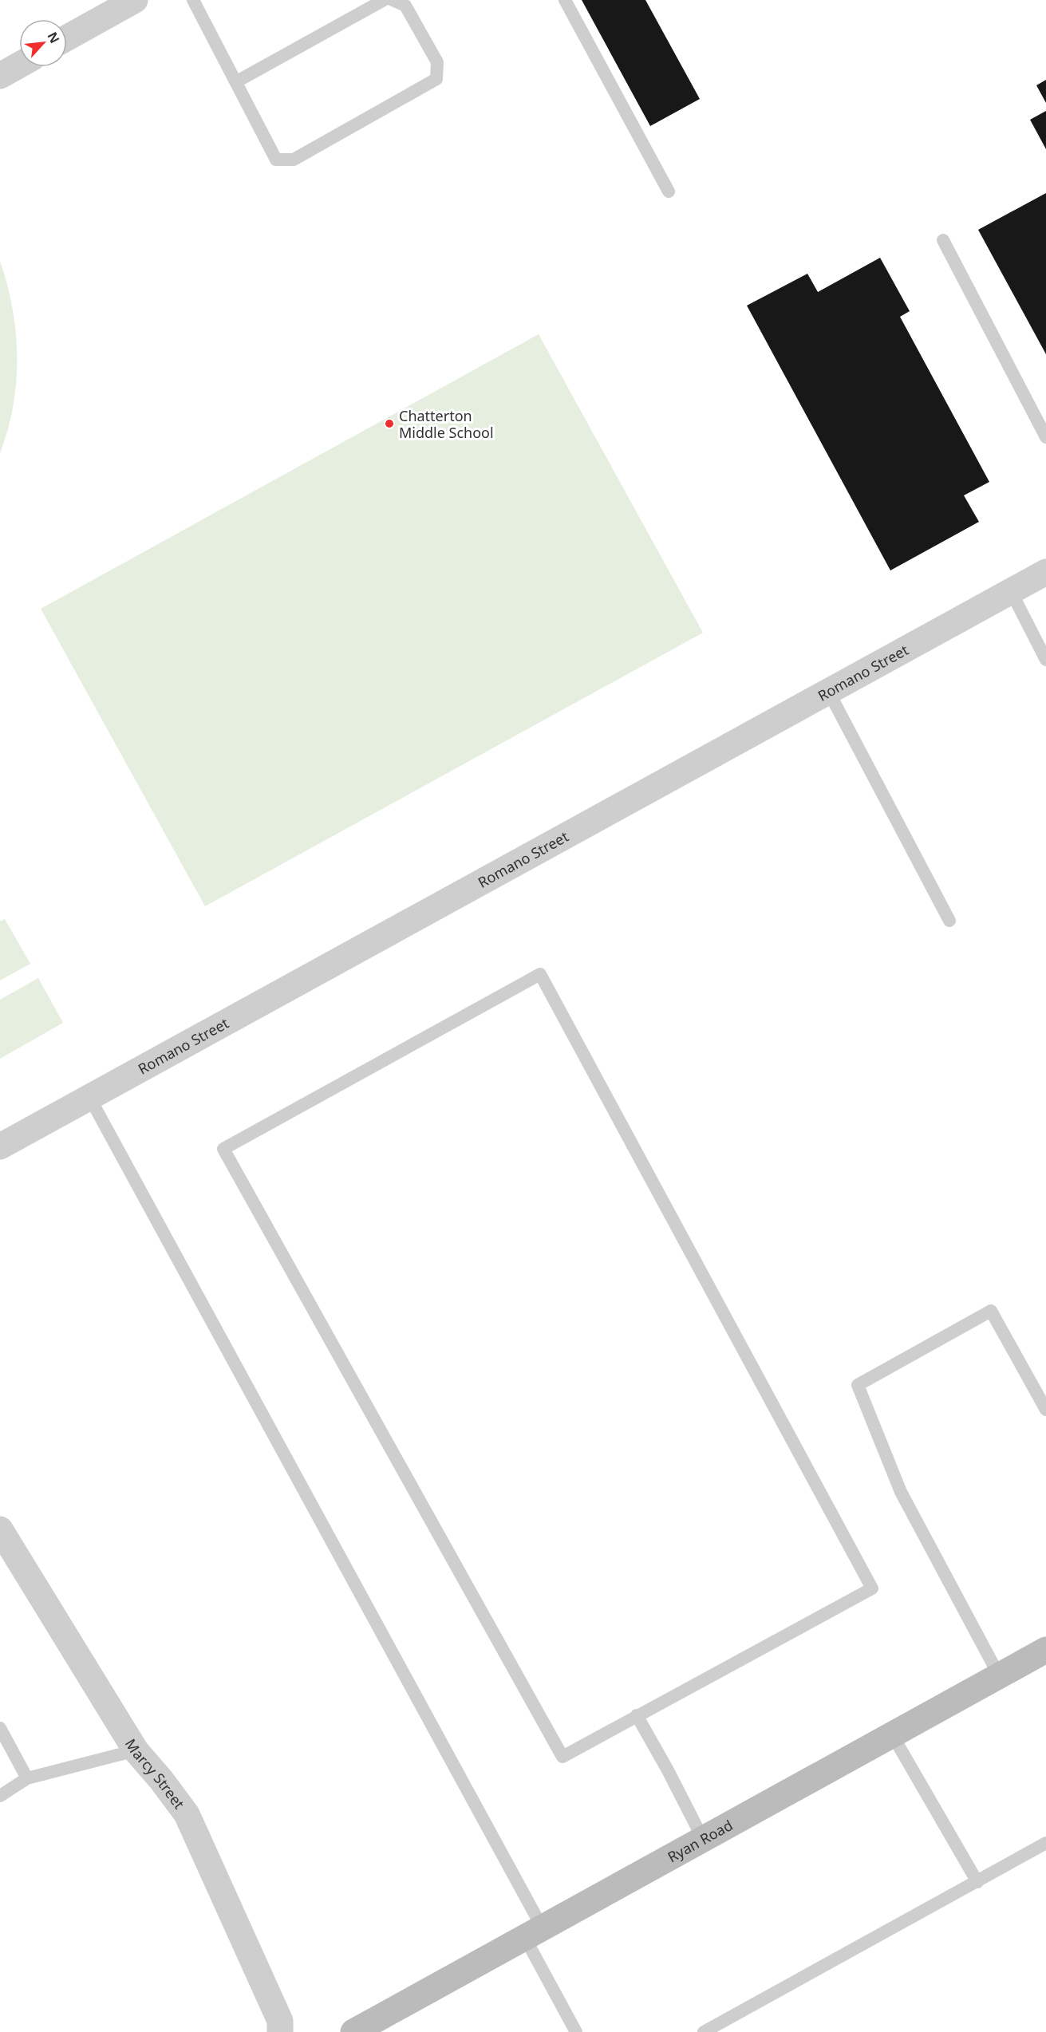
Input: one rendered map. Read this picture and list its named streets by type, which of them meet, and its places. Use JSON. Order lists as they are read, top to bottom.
{
  "streets": {
    "main road": ["Ryan Road"],
    "street": ["Romano Street", "Marcy Street"]
  },
  "places": ["Chatterton Middle School"],
  "north": "top right"
}
